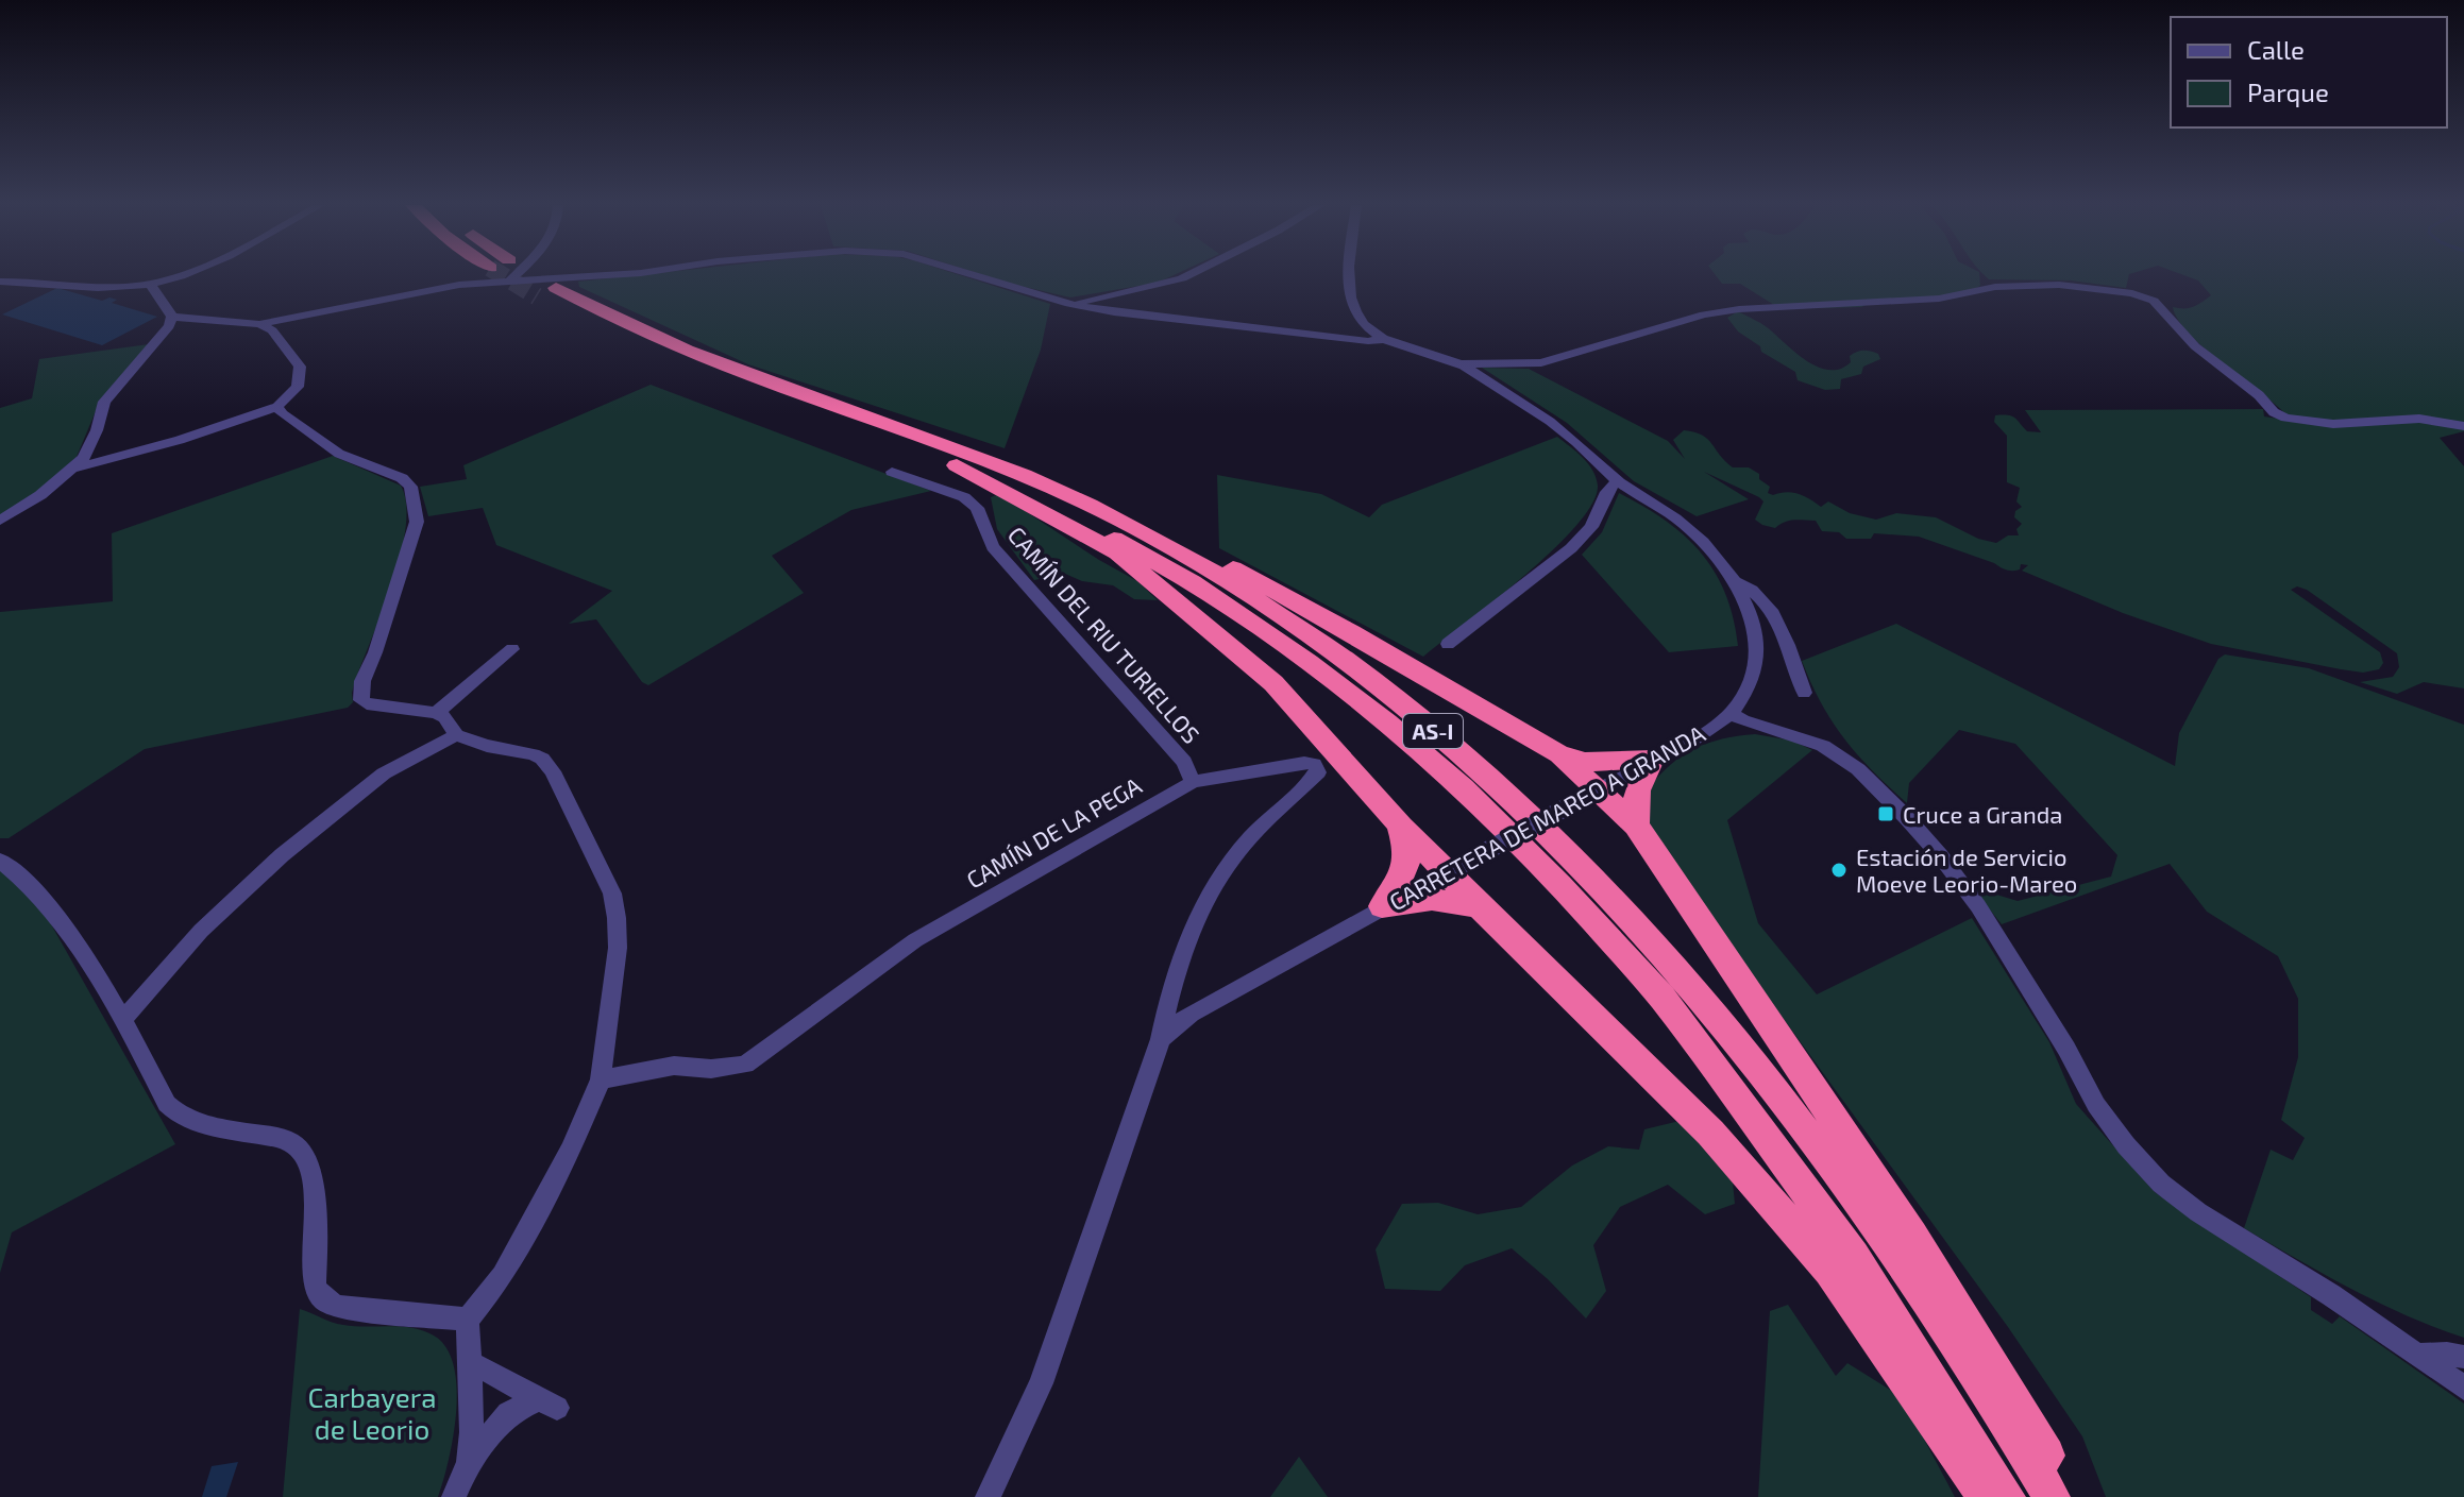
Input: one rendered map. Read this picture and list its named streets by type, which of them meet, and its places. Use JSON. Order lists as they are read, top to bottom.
{
  "streets": {
    "highway": ["AS-I"],
    "street": ["CAMÍN DEL RIU TURIELLOS", "CARRETERA DE MAREO A GRANDA", "CAMÍN DE LA PEGA"]
  },
  "crossings": [
    ["CAMÍN DEL RIU TURIELLOS", "CAMÍN DE LA PEGA"],
    ["CARRETERA DE MAREO A GRANDA", "CAMÍN DE LA PEGA"]
  ],
  "parks": ["Carbayera de Leorio"],
  "places": {
    "transit": ["Cruce a Granda"],
    "other": ["Estación de Servicio Moeve Leorio-Mareo"]
  },
  "legend": ["Calle", "Parque"]
}
